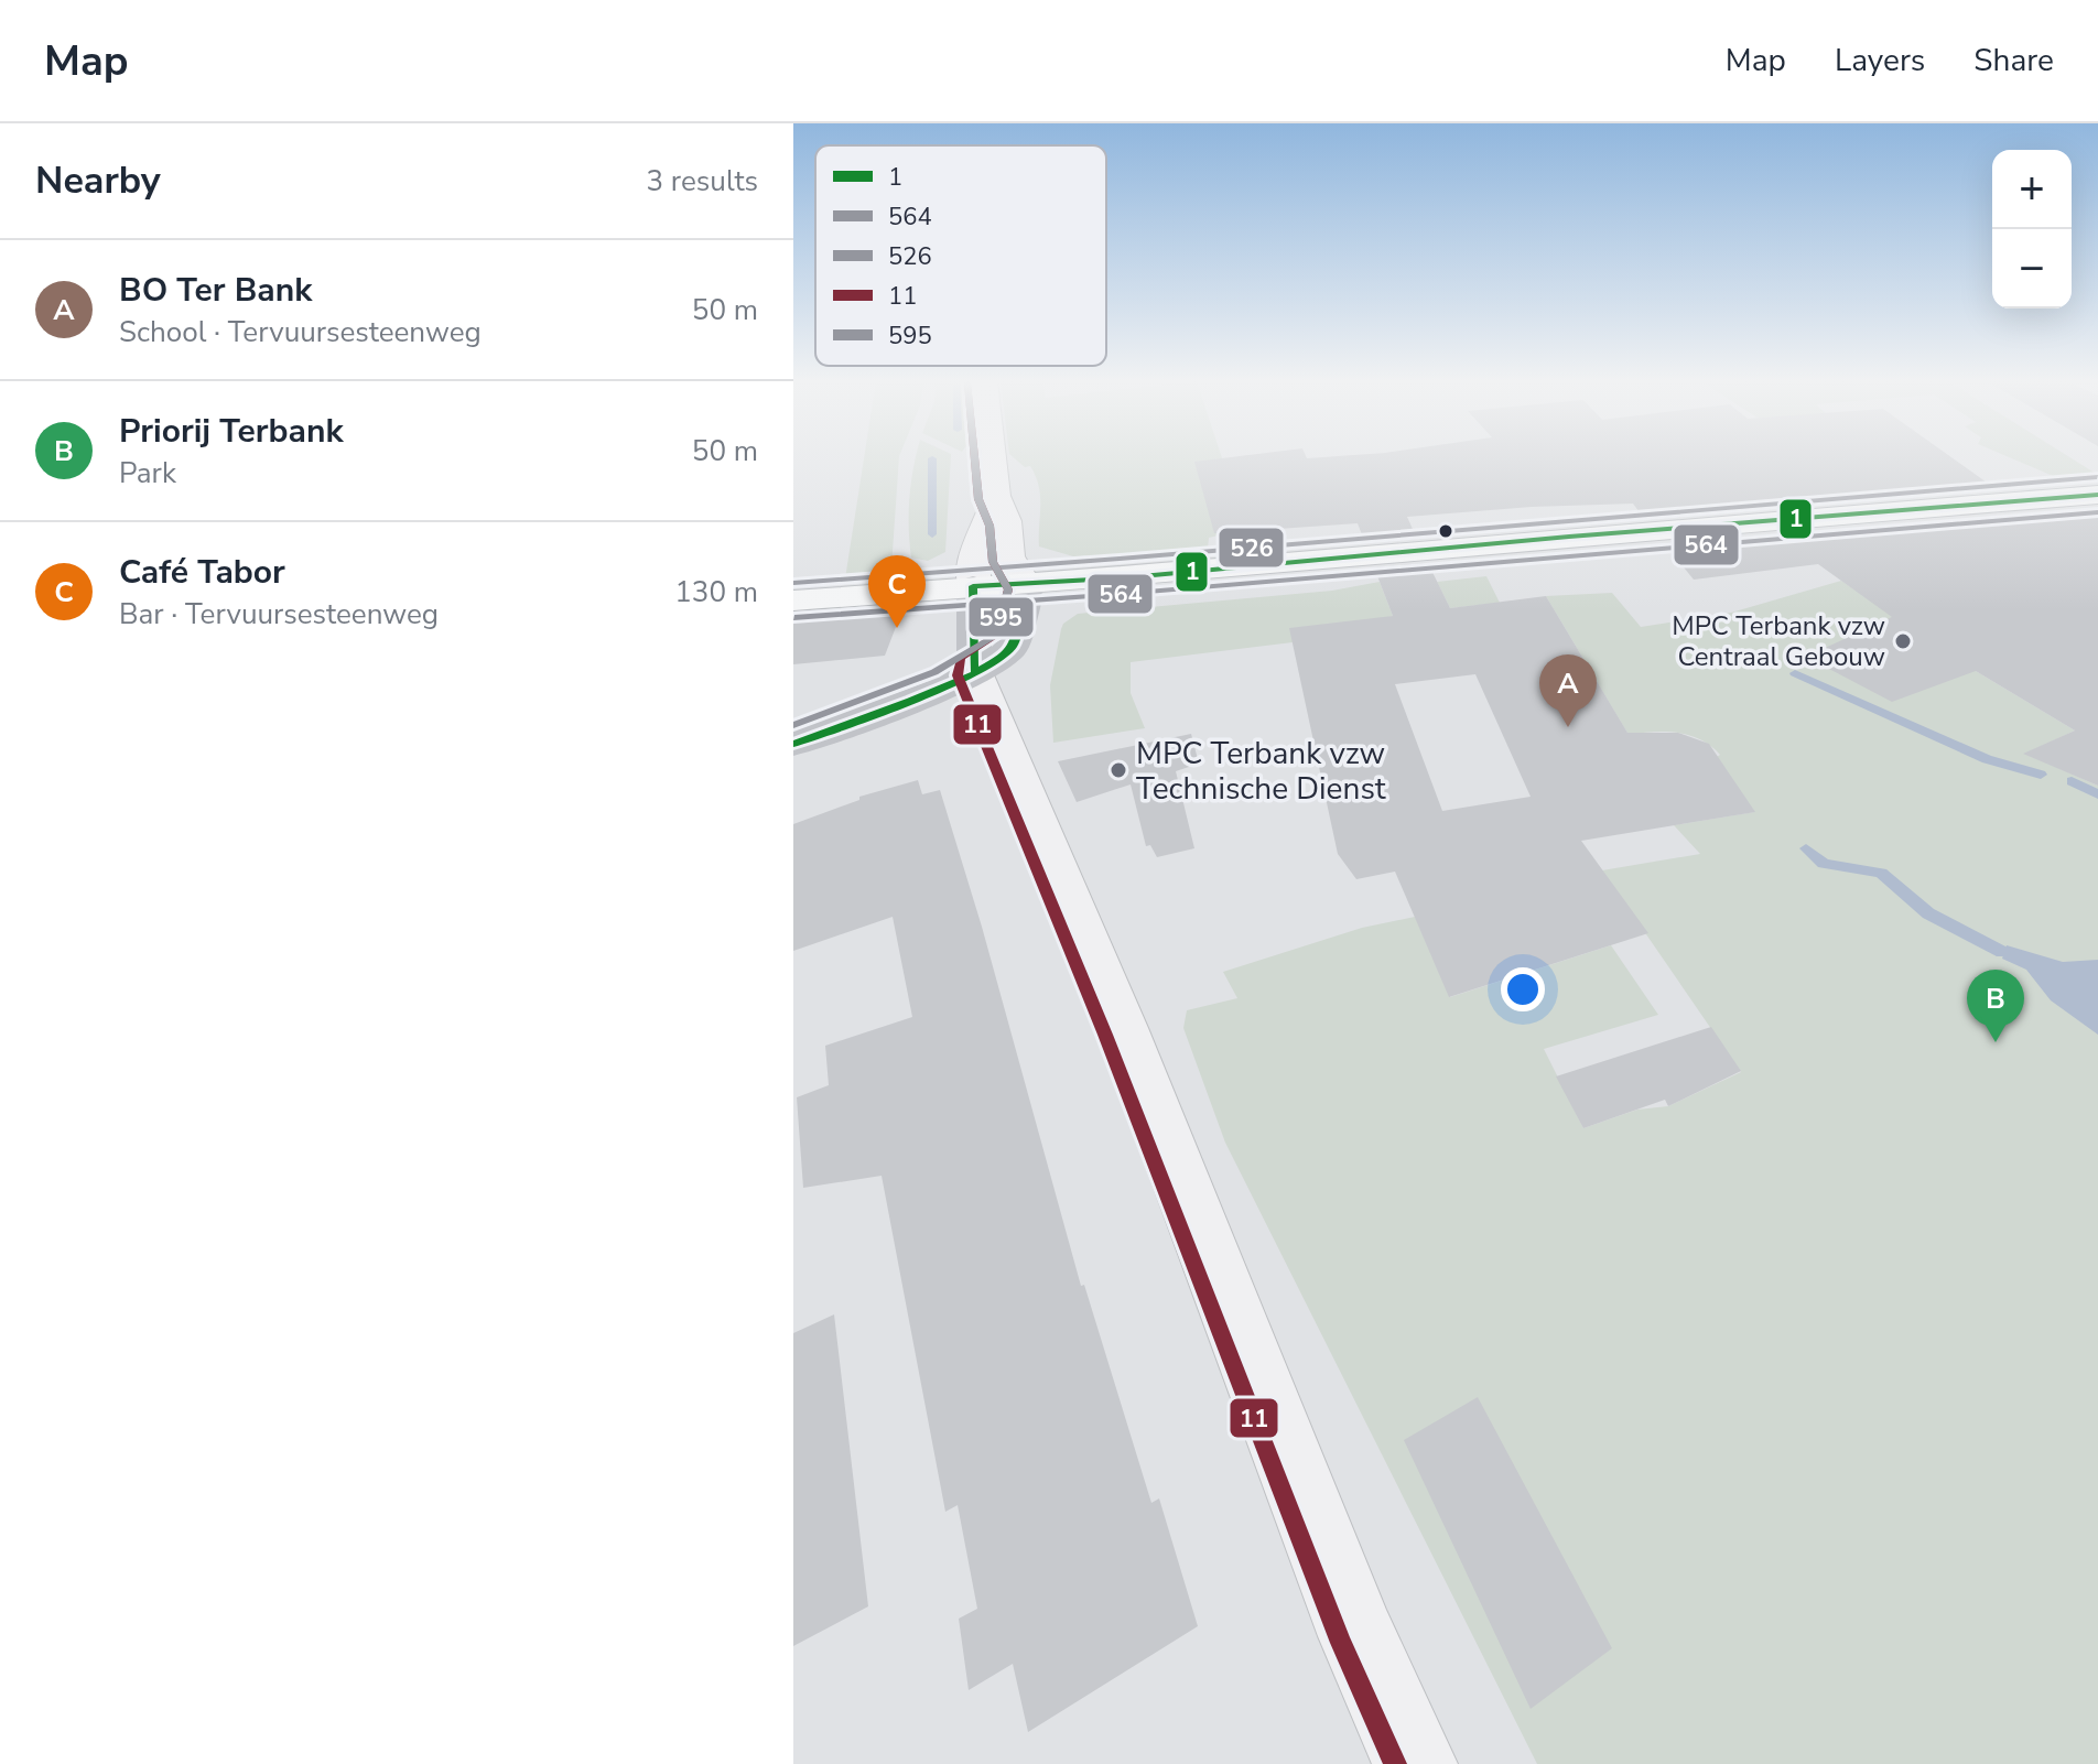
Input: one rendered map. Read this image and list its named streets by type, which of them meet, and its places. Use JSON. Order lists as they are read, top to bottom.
{
  "places": ["MPC Terbank vzw Centraal Gebouw", "MPC Terbank vzw Technische Dienst"],
  "lines": [
    "transit line 11",
    "transit line 595",
    "transit line 526",
    "transit line 1",
    "transit line 564"
  ],
  "legend": [
    "1",
    "564",
    "526",
    "11",
    "595"
  ],
  "page": {
    "header": "Map",
    "nav": ["Map", "Layers", "Share"],
    "heading": ["Nearby", "3 results"],
    "map_buttons": ["+", "−"],
    "list": [
      {
        "mark": "A",
        "name": "BO Ter Bank",
        "note": "School · Tervuursesteenweg",
        "value": "50 m"
      },
      {
        "mark": "B",
        "name": "Priorij Terbank",
        "note": "Park",
        "value": "50 m"
      },
      {
        "mark": "C",
        "name": "Café Tabor",
        "note": "Bar · Tervuursesteenweg",
        "value": "130 m"
      }
    ],
    "pins": ["C", "A", "B"]
  }
}
